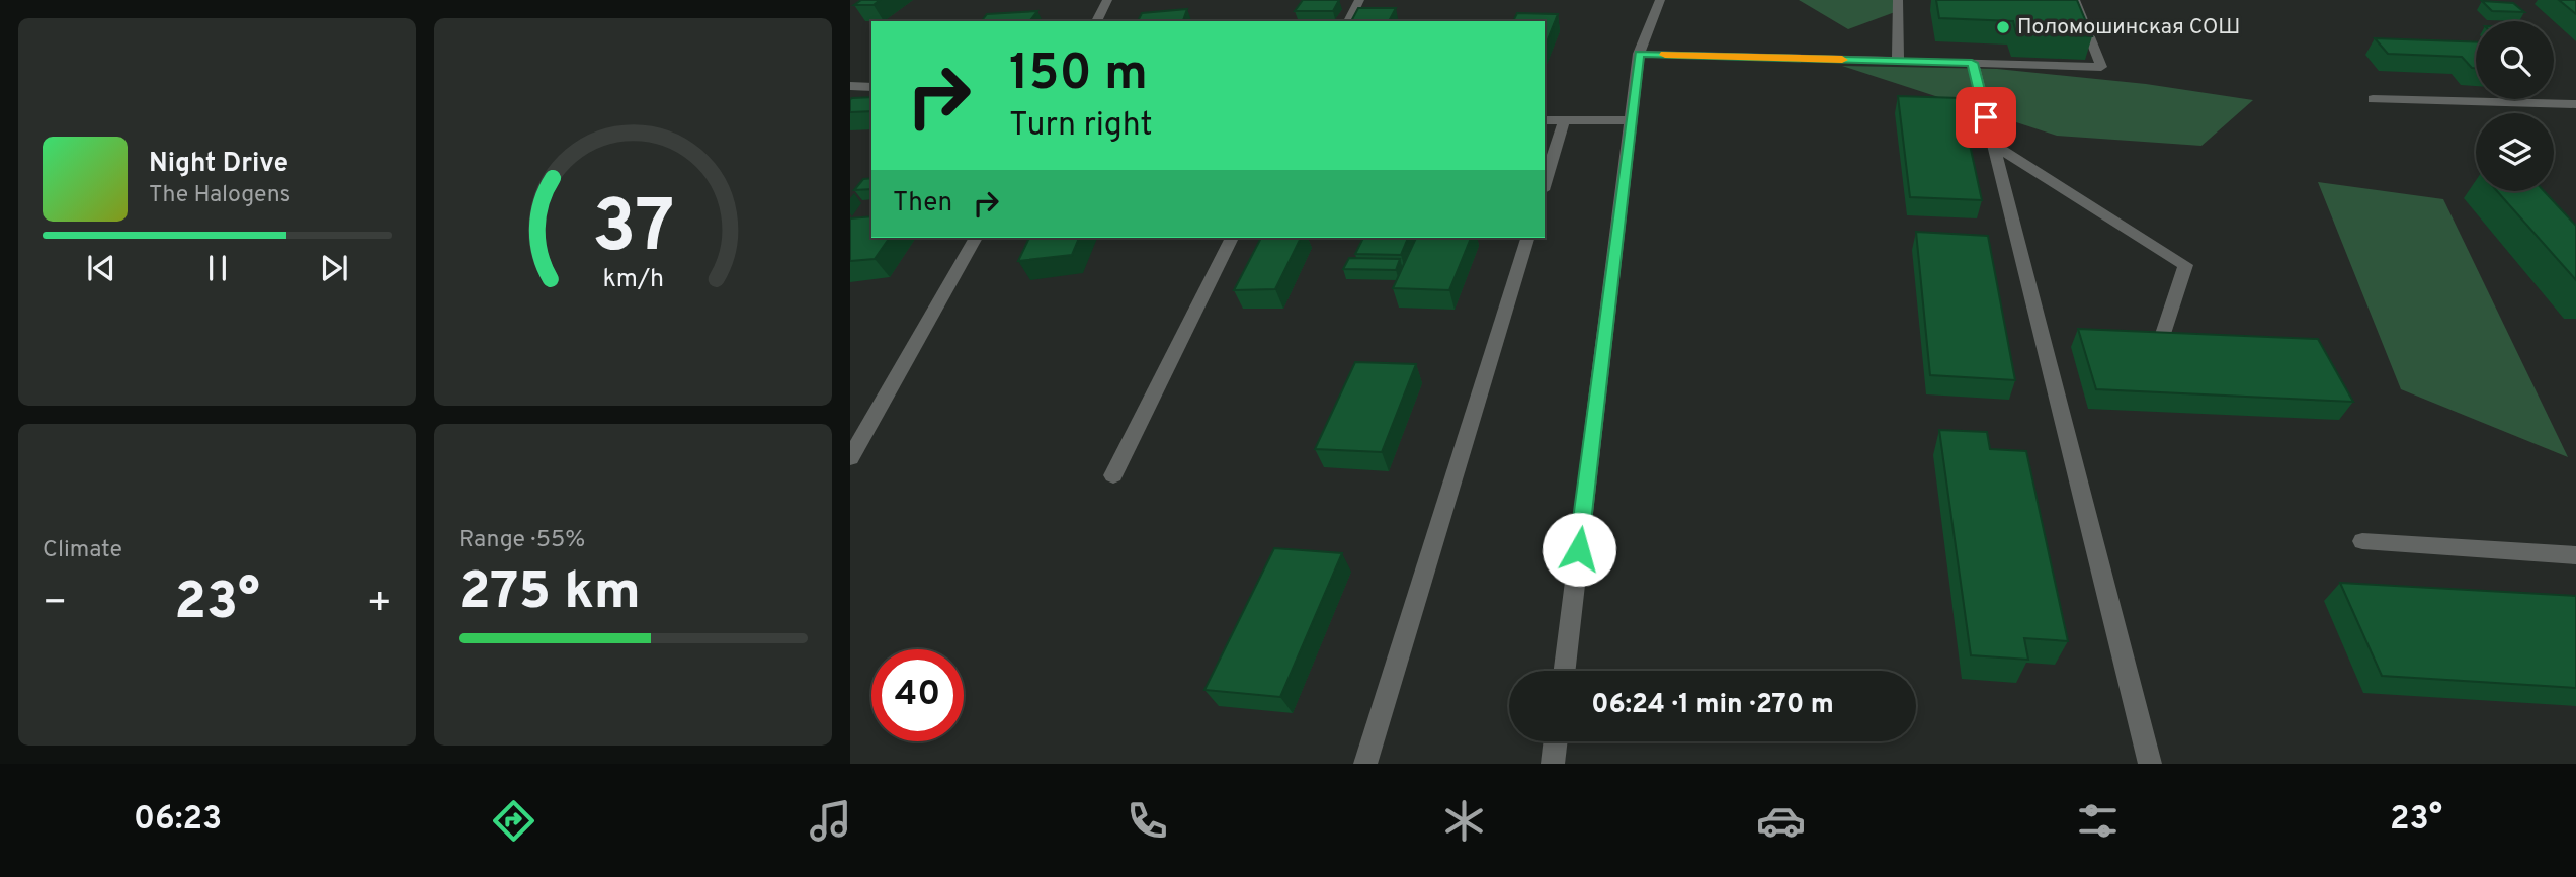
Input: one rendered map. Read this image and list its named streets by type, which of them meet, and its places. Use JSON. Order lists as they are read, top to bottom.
{
  "places": ["Поломошинская СОШ"],
  "page": {
    "turn": ["150 m", "Turn right"],
    "song": ["Night Drive", "The Halogens"],
    "then": "Then",
    "tile": [
      "Climate",
      ["Range · 55%", "275 km"]
    ],
    "heat": ["−", "23°", "+"],
    "limit": "40",
    "trip": "06:24 · 1 min · 270 m",
    "tabs": ["06:23", "23°"],
    "gauge": ["37", "km/h"]
  }
}
